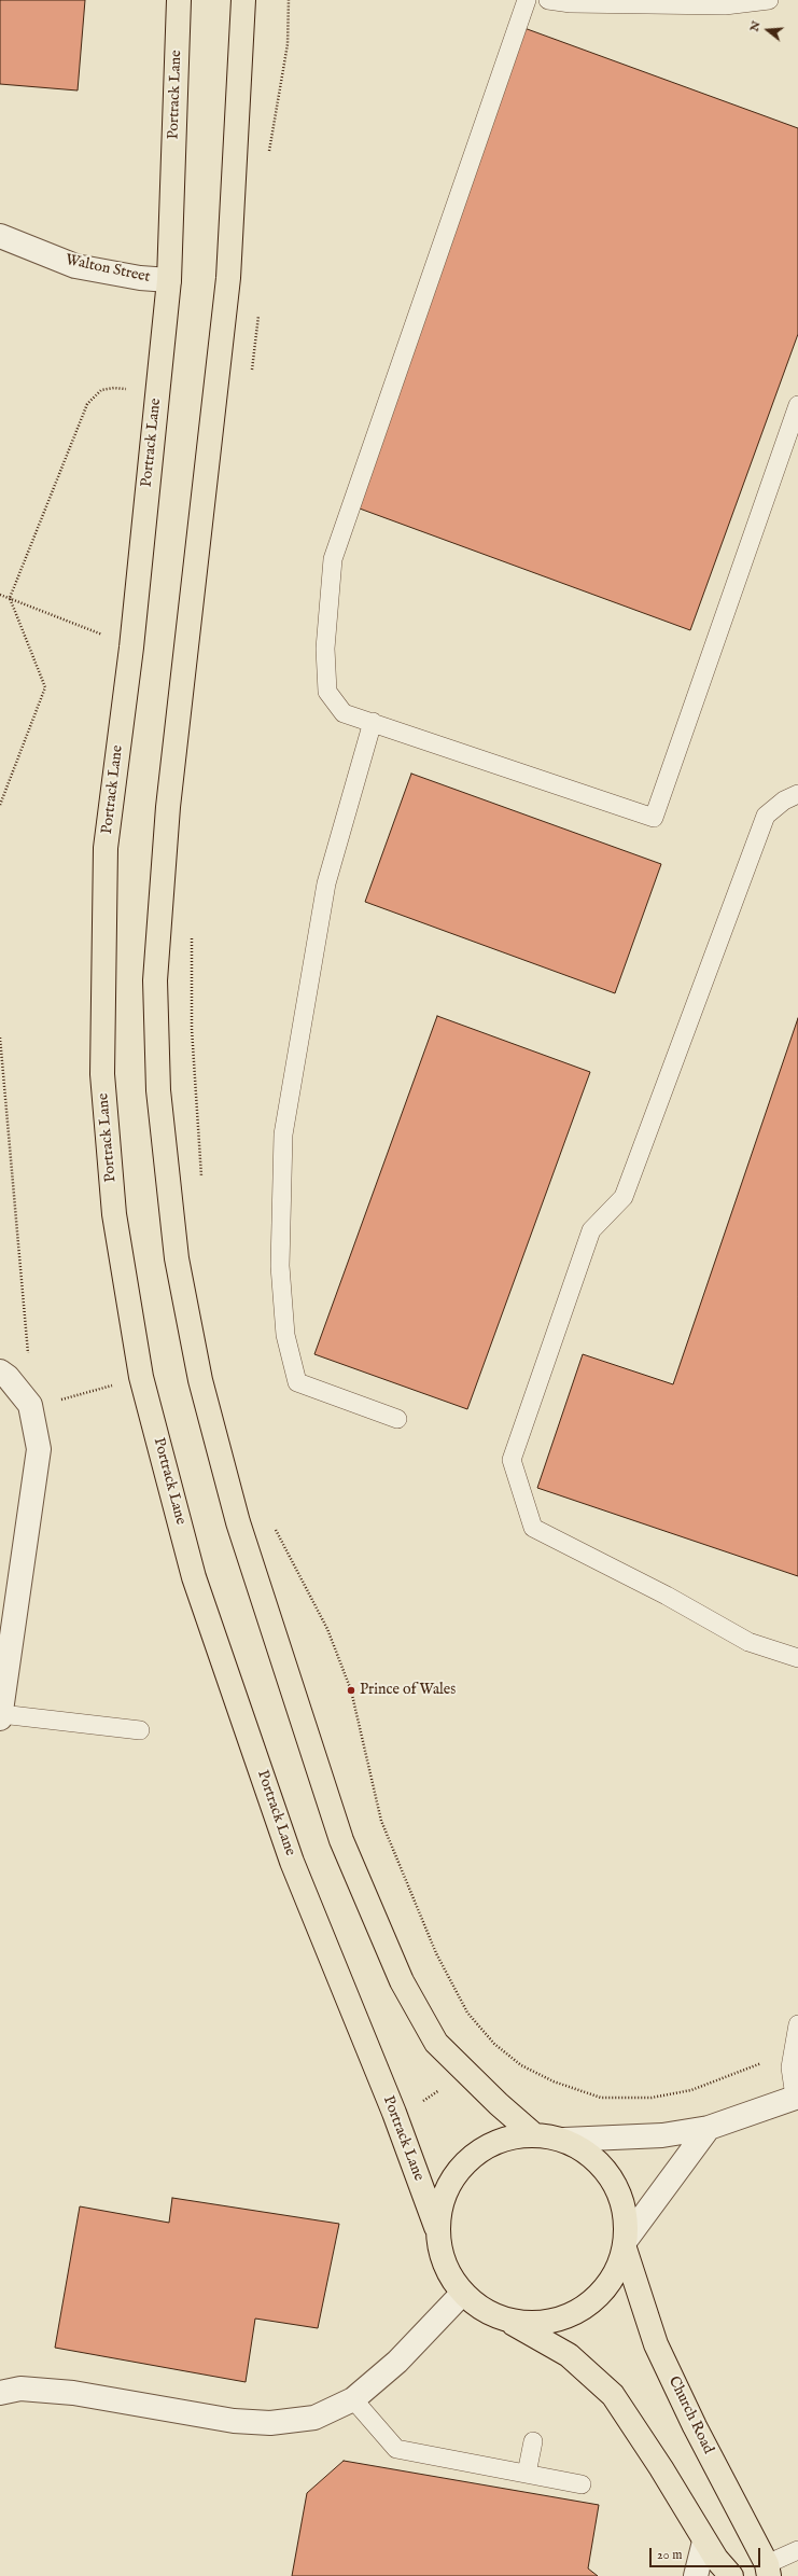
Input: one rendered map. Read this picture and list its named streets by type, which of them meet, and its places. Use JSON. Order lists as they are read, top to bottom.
{
  "streets": {
    "main road": ["Portrack Lane", "Church Road"],
    "street": ["Walton Street"]
  },
  "crossings": [
    ["Portrack Lane", "Walton Street"]
  ],
  "places": ["Prince of Wales"],
  "scale_bar": "20 m",
  "north": "left"
}
